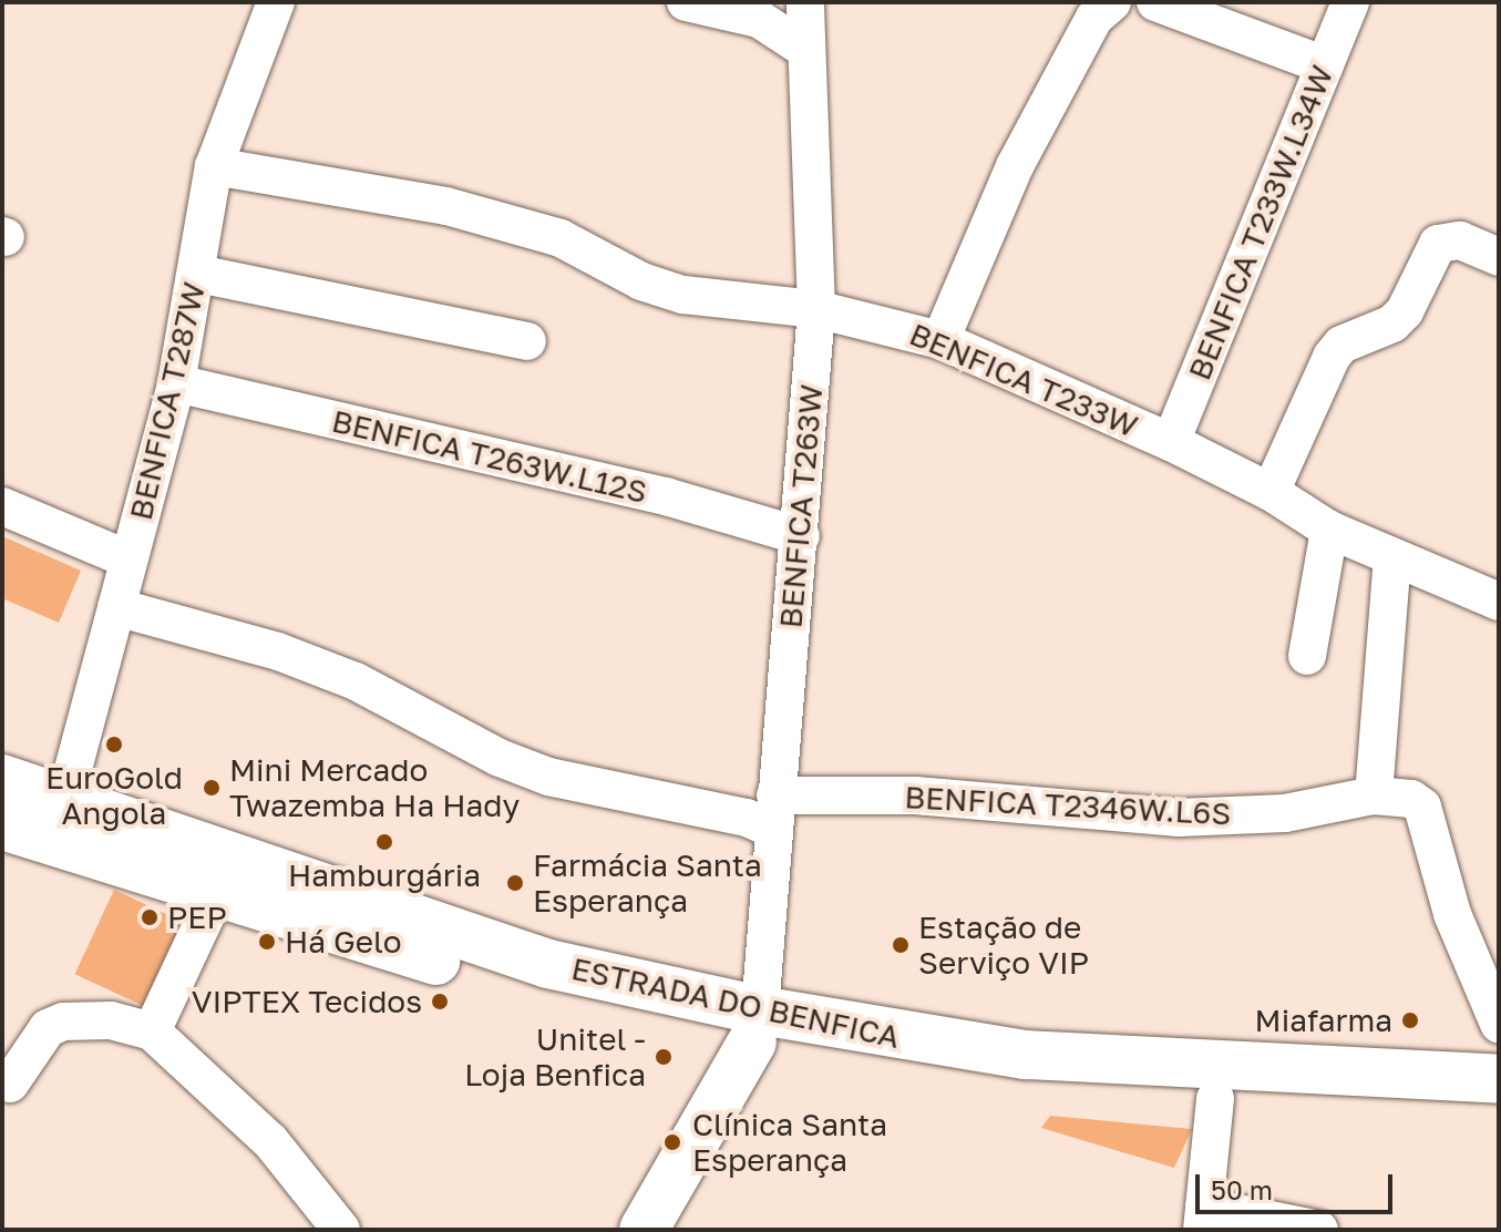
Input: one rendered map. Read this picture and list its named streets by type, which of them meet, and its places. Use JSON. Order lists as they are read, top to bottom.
{
  "streets": {
    "main road": ["ESTRADA DO BENFICA"],
    "street": [
      "BENFICA T233W.L34W",
      "BENFICA T233W",
      "BENFICA T287W",
      "BENFICA T263W.L12S",
      "BENFICA T263W",
      "BENFICA T2346W.L6S"
    ]
  },
  "crossings": [
    ["BENFICA T233W.L34W", "BENFICA T233W"],
    ["BENFICA T233W", "BENFICA T287W"],
    ["BENFICA T233W", "BENFICA T263W"],
    ["BENFICA T287W", "BENFICA T263W.L12S"],
    ["BENFICA T287W", "BENFICA T2346W.L6S"],
    ["BENFICA T287W", "ESTRADA DO BENFICA"],
    ["BENFICA T263W.L12S", "BENFICA T263W"],
    ["BENFICA T263W", "BENFICA T2346W.L6S"],
    ["BENFICA T263W", "ESTRADA DO BENFICA"]
  ],
  "places": [
    "EuroGold Angola",
    "Mini Mercado Twazemba Ha Hady",
    "Hamburgária",
    "Farmácia Santa Esperança",
    "PEP",
    "Há Gelo",
    "Estação de Serviço VIP",
    "VIPTEX Tecidos",
    "Miafarma",
    "Unitel - Loja Benfica",
    "Clínica Santa Esperança"
  ],
  "scale_bar": "50 m"
}
